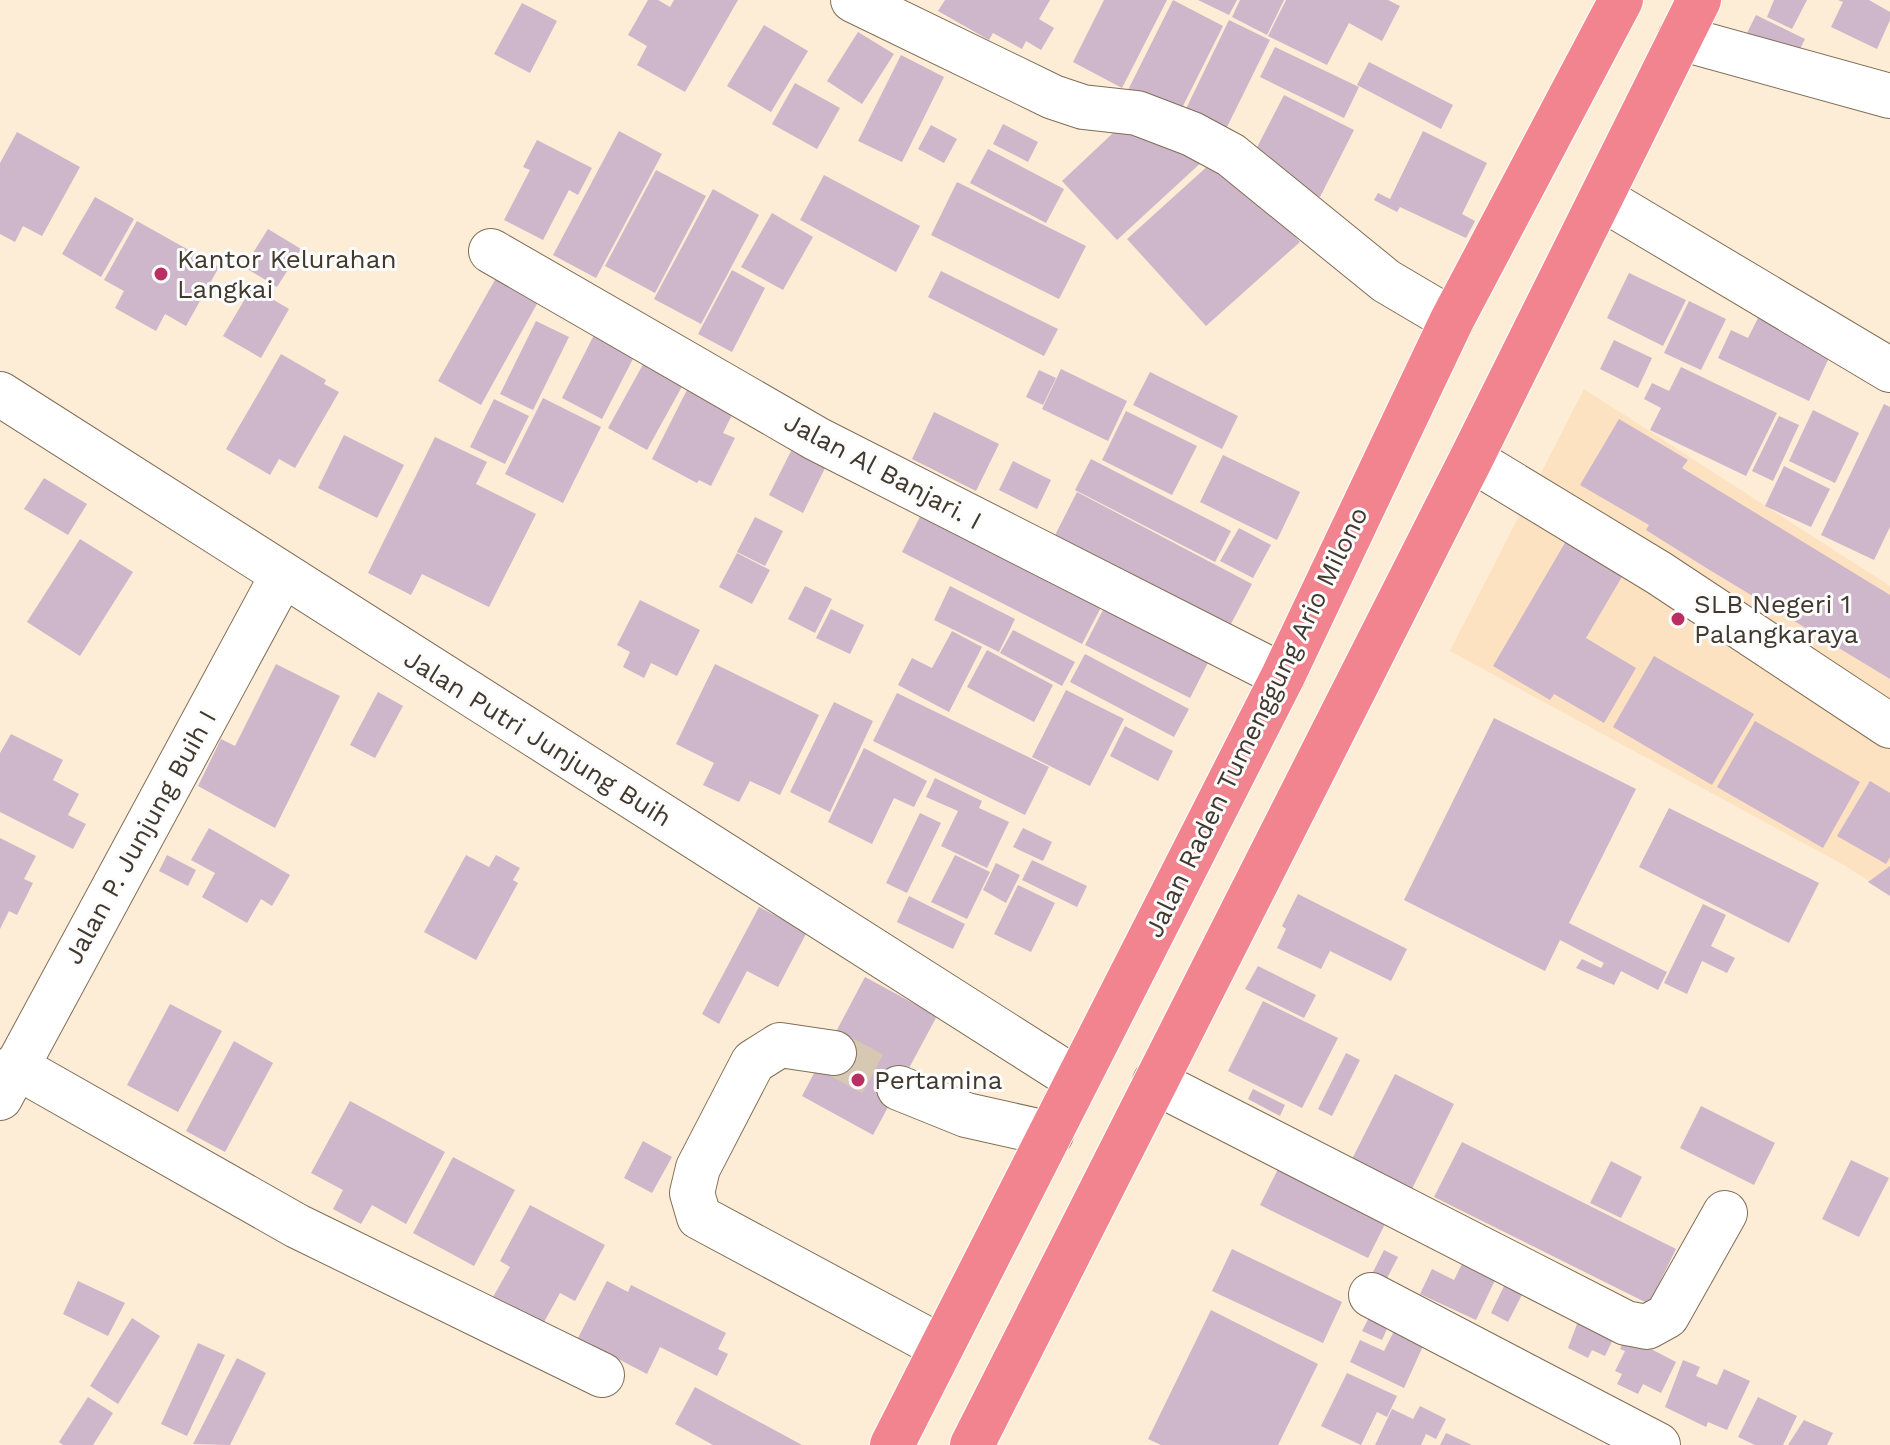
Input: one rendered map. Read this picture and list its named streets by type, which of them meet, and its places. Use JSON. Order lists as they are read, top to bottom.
{
  "streets": {
    "highway": ["Jalan Raden Tumenggung Ario Milono"],
    "street": ["Jalan Al Banjari. I", "Jalan Putri Junjung Buih", "Jalan P. Junjung Buih I"]
  },
  "crossings": [
    ["Jalan Al Banjari. I", "Jalan Raden Tumenggung Ario Milono"],
    ["Jalan Raden Tumenggung Ario Milono", "Jalan Putri Junjung Buih"],
    ["Jalan Putri Junjung Buih", "Jalan P. Junjung Buih I"]
  ],
  "places": ["Kantor Kelurahan Langkai", "SLB Negeri 1 Palangkaraya", "Pertamina"]
}
